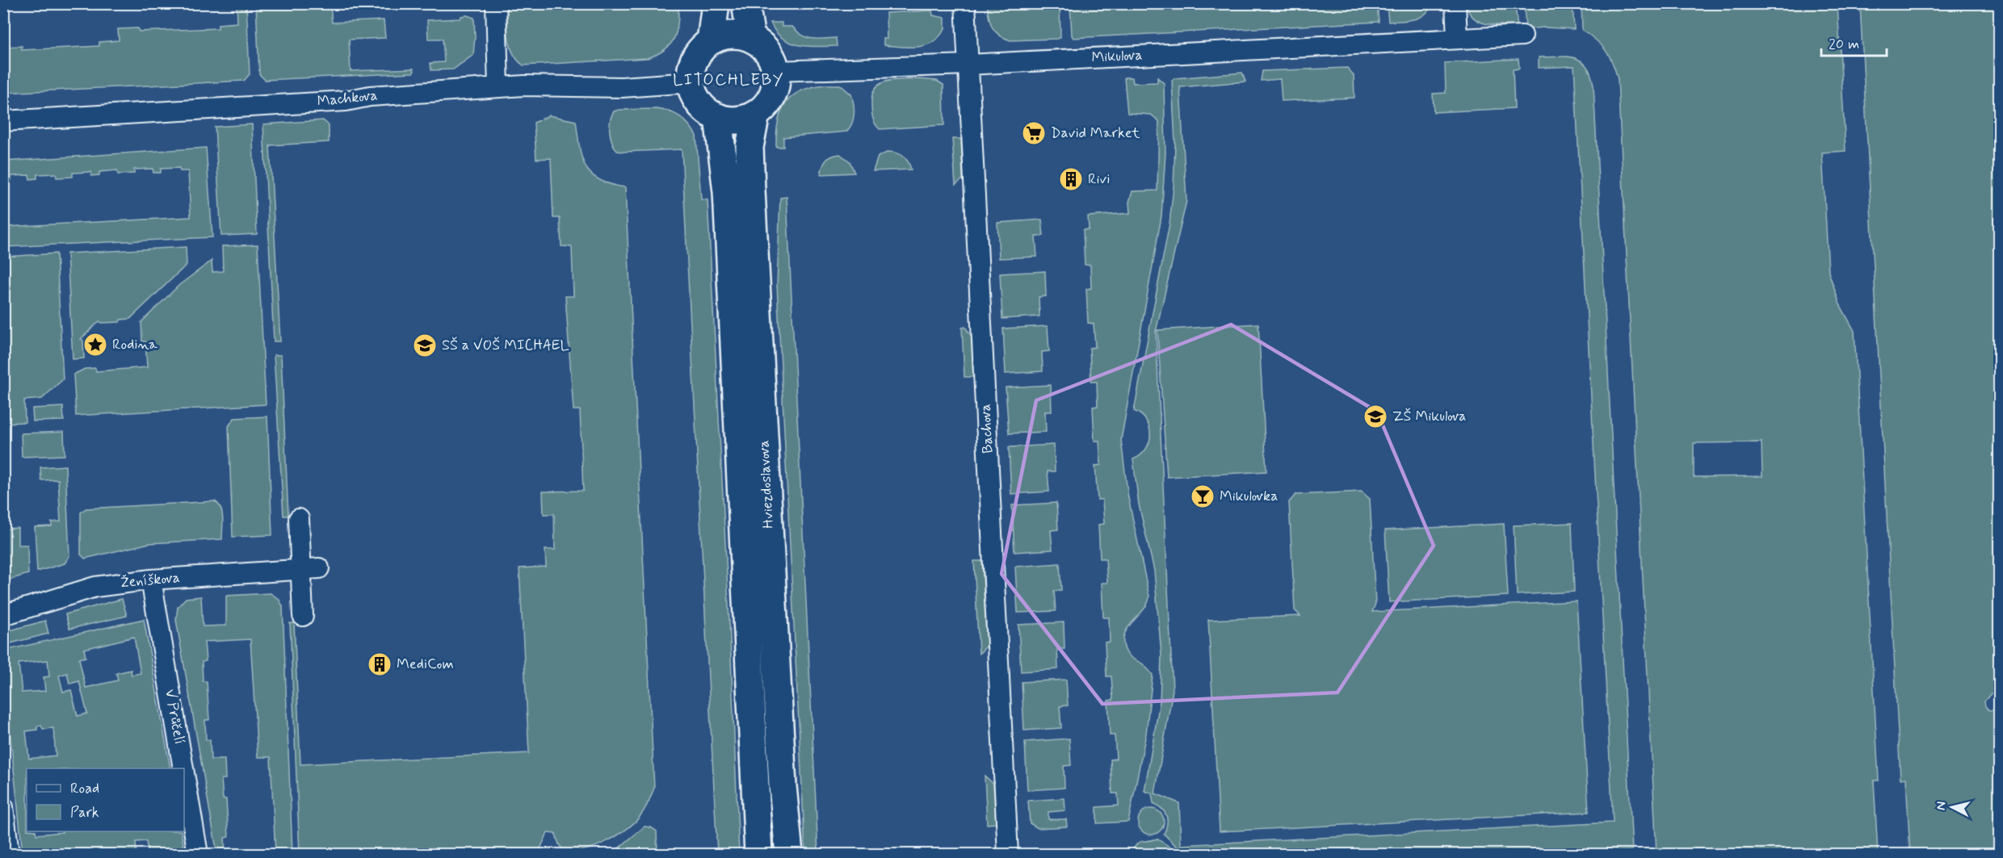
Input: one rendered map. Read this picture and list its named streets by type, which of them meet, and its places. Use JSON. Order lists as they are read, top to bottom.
{
  "streets": {
    "street": [
      "Mikulova",
      "Machkova",
      "Bachova",
      "Hviezdoslavova",
      "Ženíškova",
      "V Průčelí"
    ]
  },
  "crossings": [
    ["Mikulova", "Machkova"],
    ["Mikulova", "Bachova"],
    ["Mikulova", "Hviezdoslavova"],
    ["Machkova", "Hviezdoslavova"],
    ["Ženíškova", "V Průčelí"]
  ],
  "districts": ["LITOCHLEBY"],
  "places": {
    "supermarket": ["David Market"],
    "building": ["Rivi", "MediCom"],
    "place": ["Rodina"],
    "school or university": ["SŠ a VOŠ MICHAEL", "ZŠ Mikulova"],
    "bar": ["Mikulovka"]
  },
  "legend": ["Road", "Park"],
  "scale_bar": "20 m",
  "north": "left"
}
